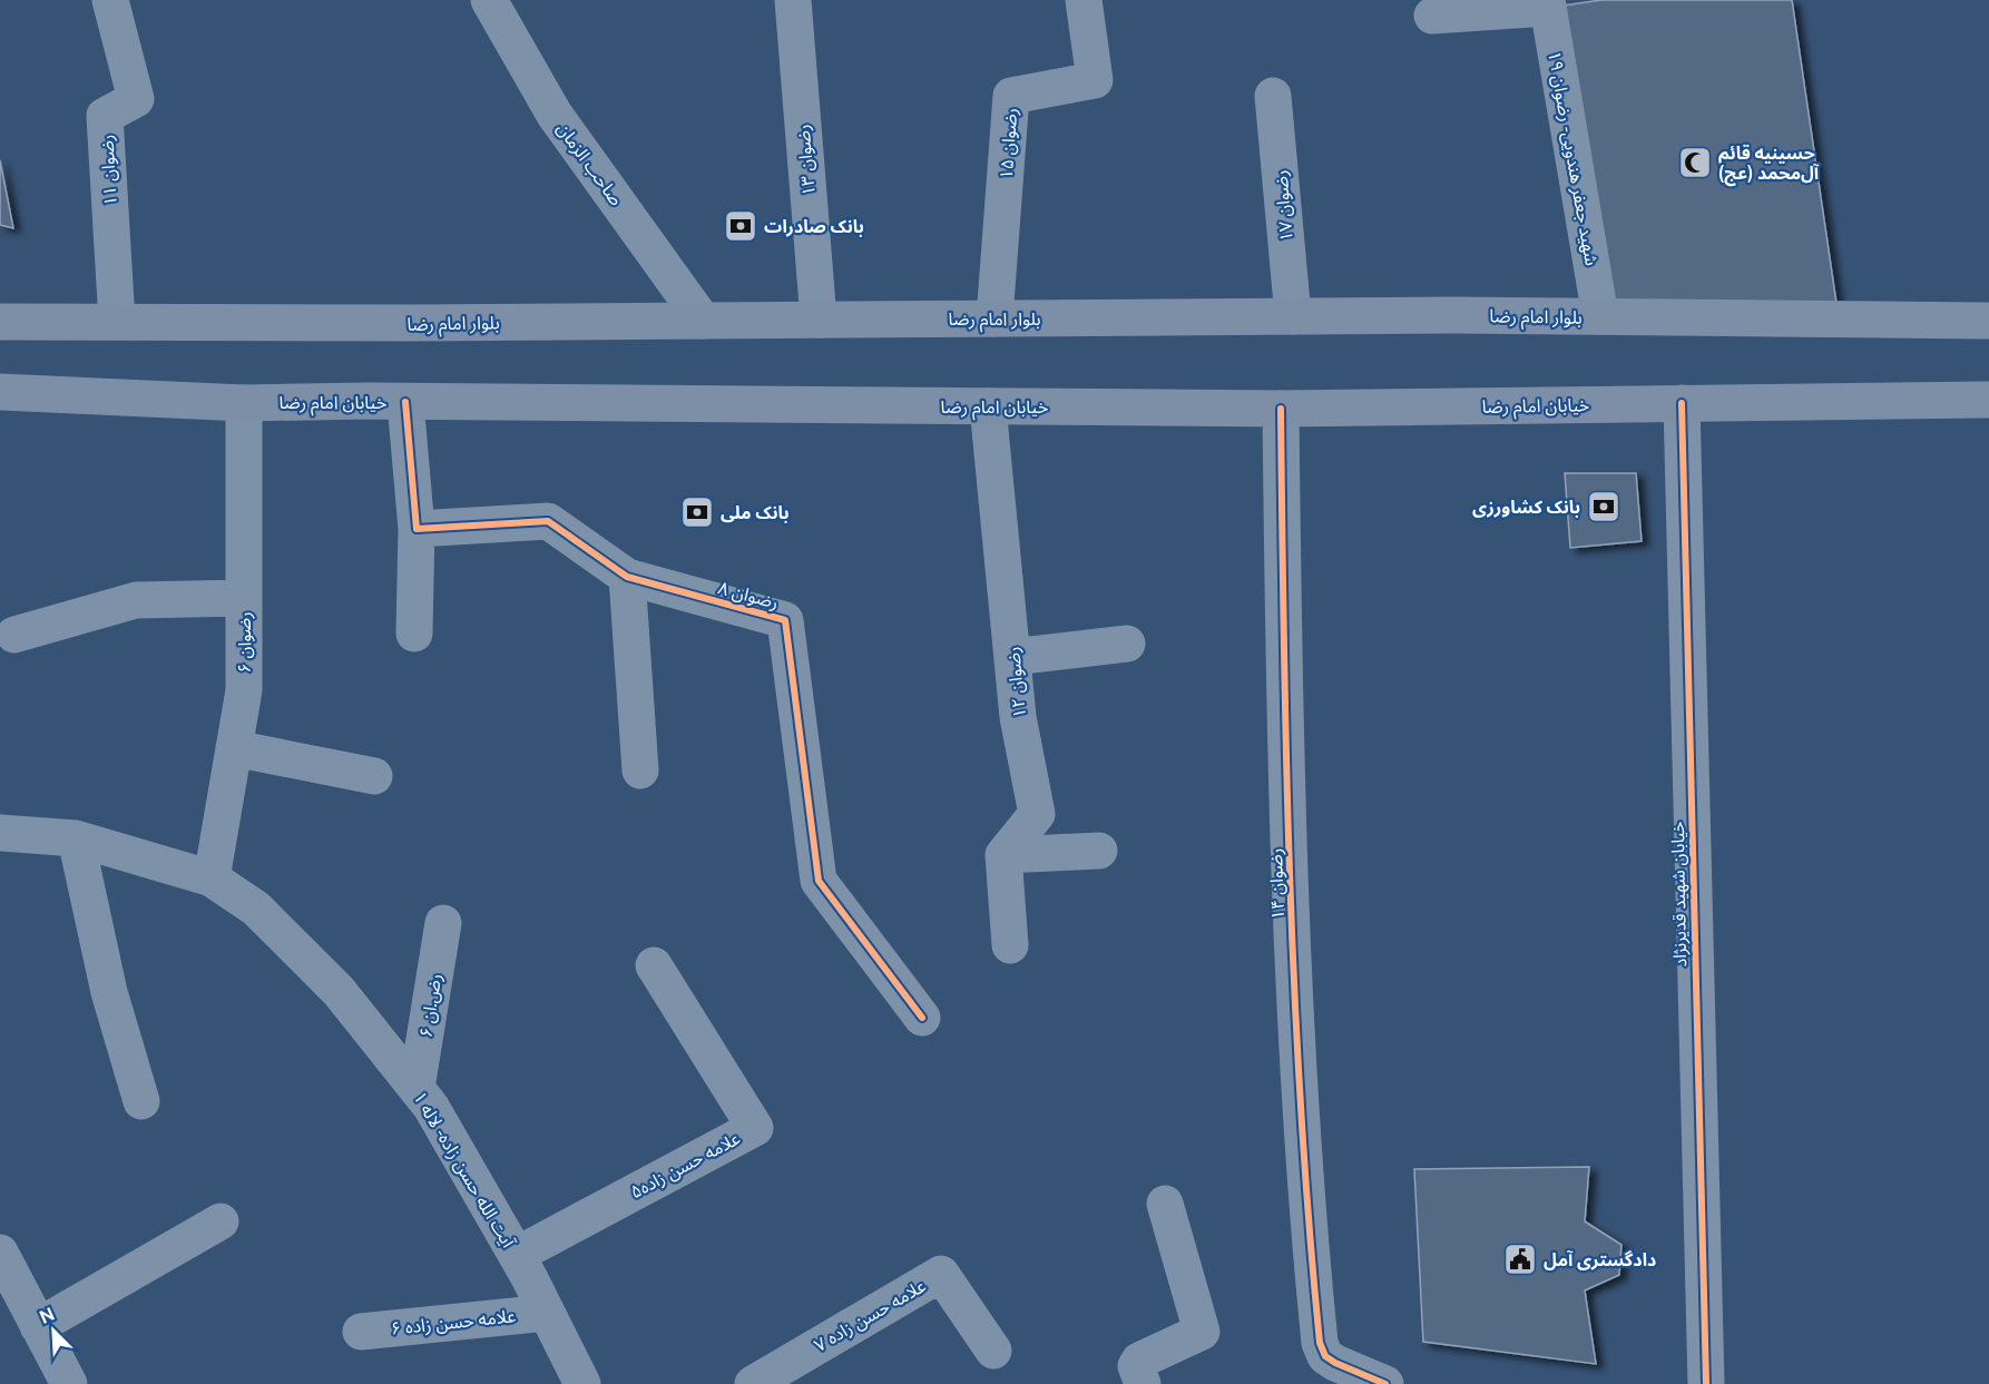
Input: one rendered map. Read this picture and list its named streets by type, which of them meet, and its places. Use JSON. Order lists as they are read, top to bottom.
{
  "streets": {
    "main road": ["بلوار امام رضا", "خیابان امام رضا"],
    "street": [
      "رضوان ۱۵",
      "شهید جعفر هندویی - رضوان ۱۹",
      "رضوان ۱۳",
      "صاحب الزمان",
      "رضوان ۱۱",
      "رضوان ۱۷",
      "رضوان ۸",
      "رضوان ۶",
      "رضوان ۱۲",
      "رضوان ۱۴",
      "خيابان شهيد قديرنژاد",
      "رض.ان ۶",
      "علامه حسن زاده۵",
      "آیت الله حسن زاده - لاله ۱",
      "علامه حسن زاده ۷",
      "علامه حسن زاده ۶"
    ]
  },
  "crossings": [
    ["رضوان ۱۵", "بلوار امام رضا"],
    ["شهید جعفر هندویی - رضوان ۱۹", "بلوار امام رضا"],
    ["رضوان ۱۳", "بلوار امام رضا"],
    ["صاحب الزمان", "بلوار امام رضا"],
    ["رضوان ۱۱", "بلوار امام رضا"],
    ["رضوان ۱۷", "بلوار امام رضا"],
    ["خیابان امام رضا", "رضوان ۶"],
    ["خیابان امام رضا", "رضوان ۱۲"],
    ["خیابان امام رضا", "رضوان ۱۴"],
    ["خیابان امام رضا", "خيابان شهيد قديرنژاد"],
    ["رضوان ۶", "آیت الله حسن زاده - لاله ۱"],
    ["رض.ان ۶", "آیت الله حسن زاده - لاله ۱"],
    ["علامه حسن زاده۵", "آیت الله حسن زاده - لاله ۱"],
    ["آیت الله حسن زاده - لاله ۱", "علامه حسن زاده ۶"]
  ],
  "places": {
    "mosque": ["حسینیه قائم آل‌محمد (عج)"],
    "bank": ["بانک صادرات", "بانک کشاورزی", "بانک‌ ملی"],
    "public building": ["دادگستری آمل"]
  },
  "north": "top left"
}
